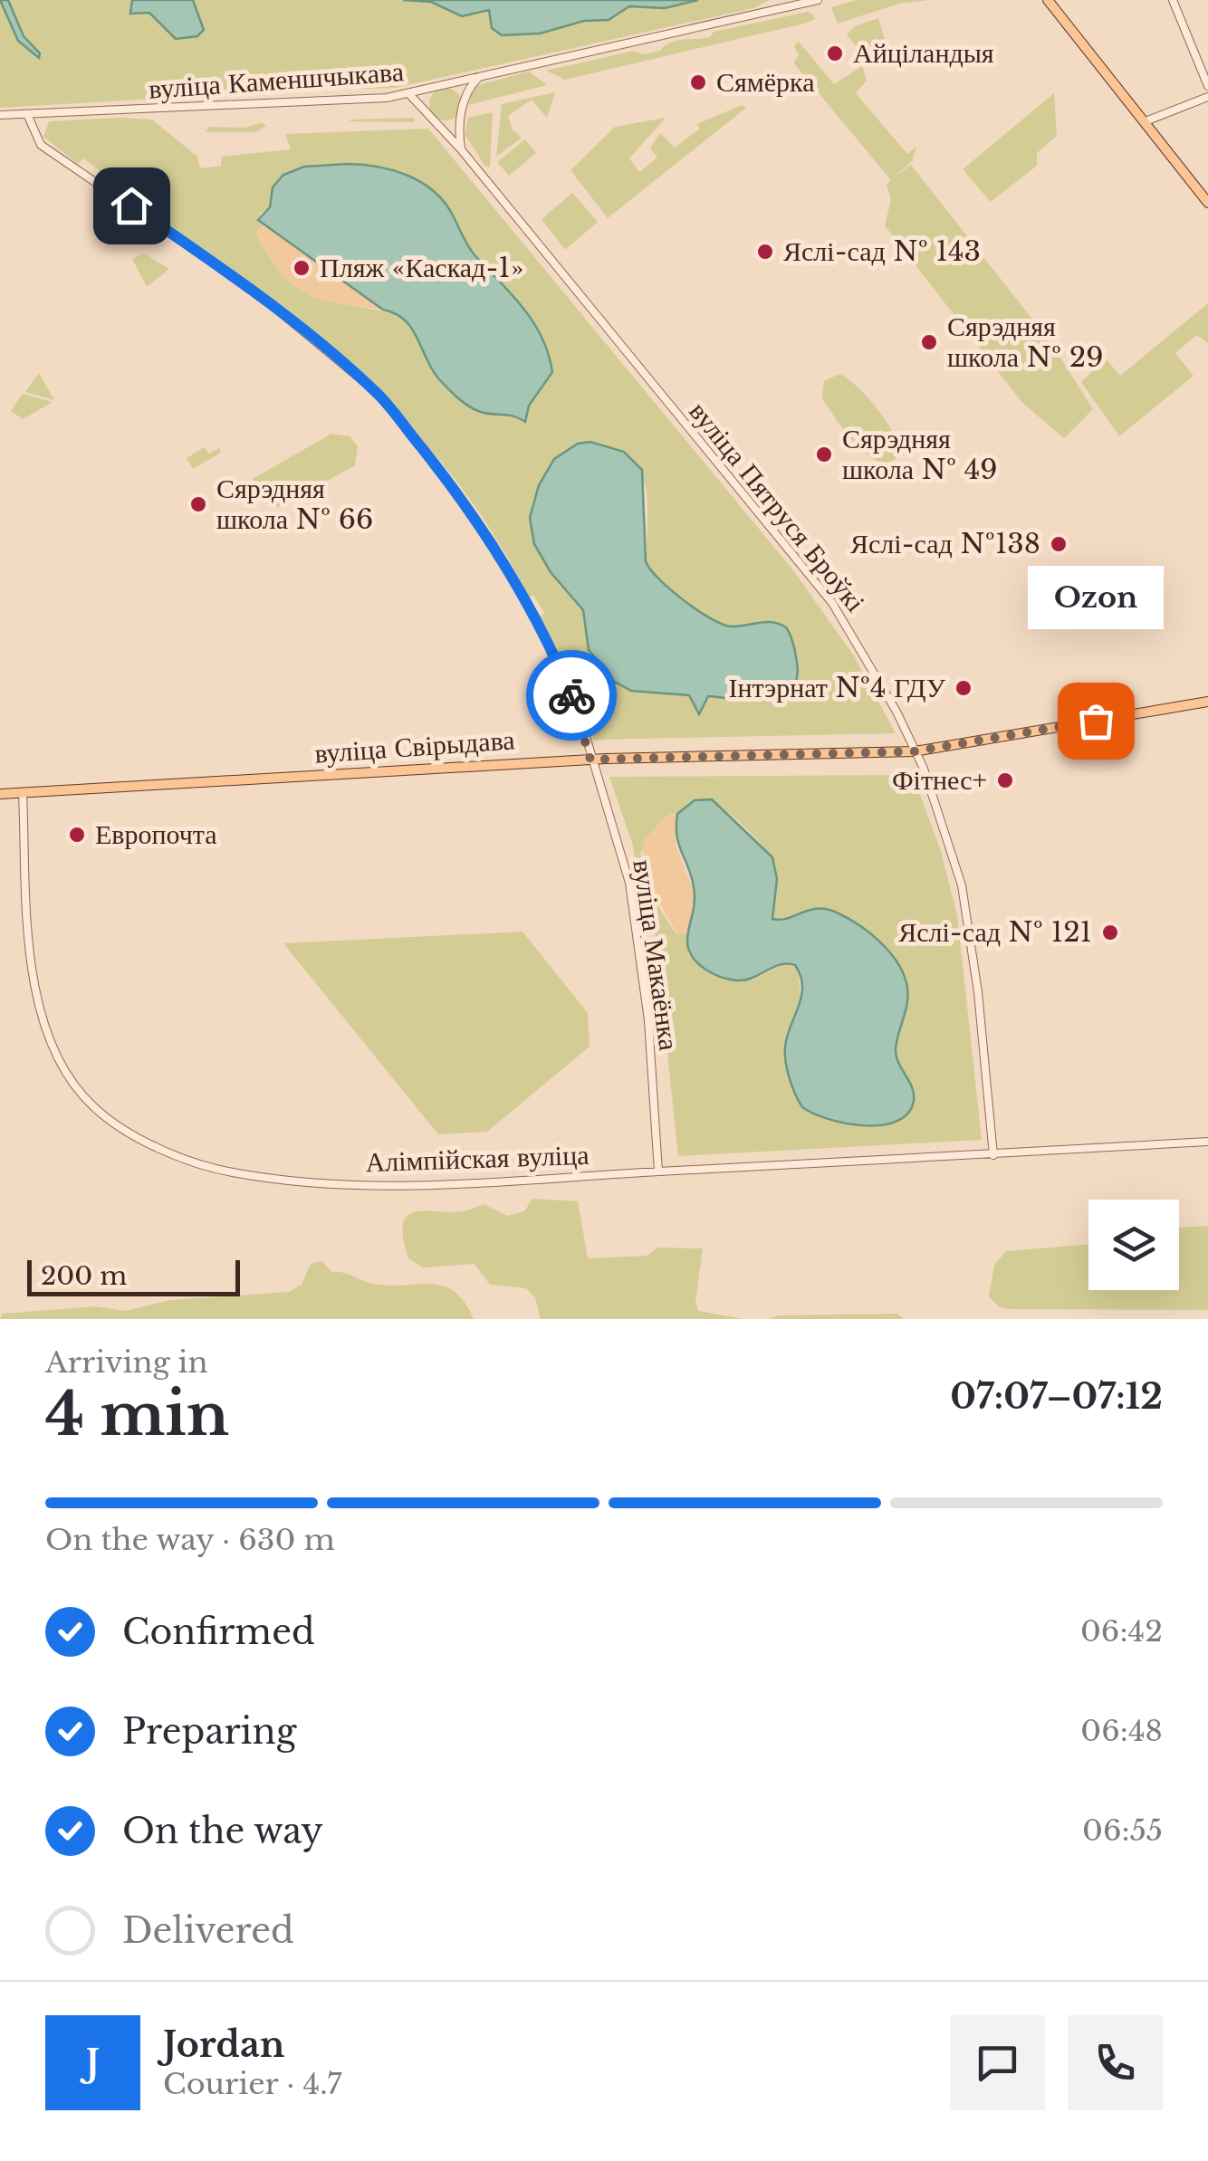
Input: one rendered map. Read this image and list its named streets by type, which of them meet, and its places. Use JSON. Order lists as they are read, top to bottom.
{
  "streets": {
    "main road": ["вуліца Свірыдава"],
    "street": [
      "вуліца Каменшчыкава",
      "вуліца Пятруся Броўкі",
      "вуліца Макаёнка",
      "Алімпійская вуліца"
    ]
  },
  "crossings": [
    ["вуліца Каменшчыкава", "вуліца Пятруся Броўкі"],
    ["вуліца Каменшчыкава", "вуліца Макаёнка"],
    ["вуліца Пятруся Броўкі", "вуліца Свірыдава"],
    ["вуліца Пятруся Броўкі", "Алімпійская вуліца"],
    ["вуліца Свірыдава", "вуліца Макаёнка"],
    ["вуліца Свірыдава", "Алімпійская вуліца"],
    ["вуліца Макаёнка", "Алімпійская вуліца"]
  ],
  "places": [
    "Айціландыя",
    "Сямёрка",
    "Яслі-сад № 143",
    "Пляж «Каскад-1»",
    "Сярэдняя школа № 29",
    "Сярэдняя школа № 49",
    "Сярэдняя школа № 66",
    "Яслі-сад №138",
    "Інтэрнат №4 ГДУ",
    "Ozon",
    "Фітнес+",
    "Европочта",
    "Яслі-сад № 121"
  ],
  "scale_bar": "200 m",
  "page": {
    "bubble": "Ozon",
    "scale": "200 m",
    "heading": ["4 min", "Arriving in", "07:07–07:12"],
    "panel": ["Jordan", "Courier · 4.7"],
    "bar": "On the way · 630 m",
    "list": [
      ["Confirmed", "06:42"],
      ["Preparing", "06:48"],
      ["On the way", "06:55"],
      "Delivered"
    ],
    "round": "J"
  }
}
